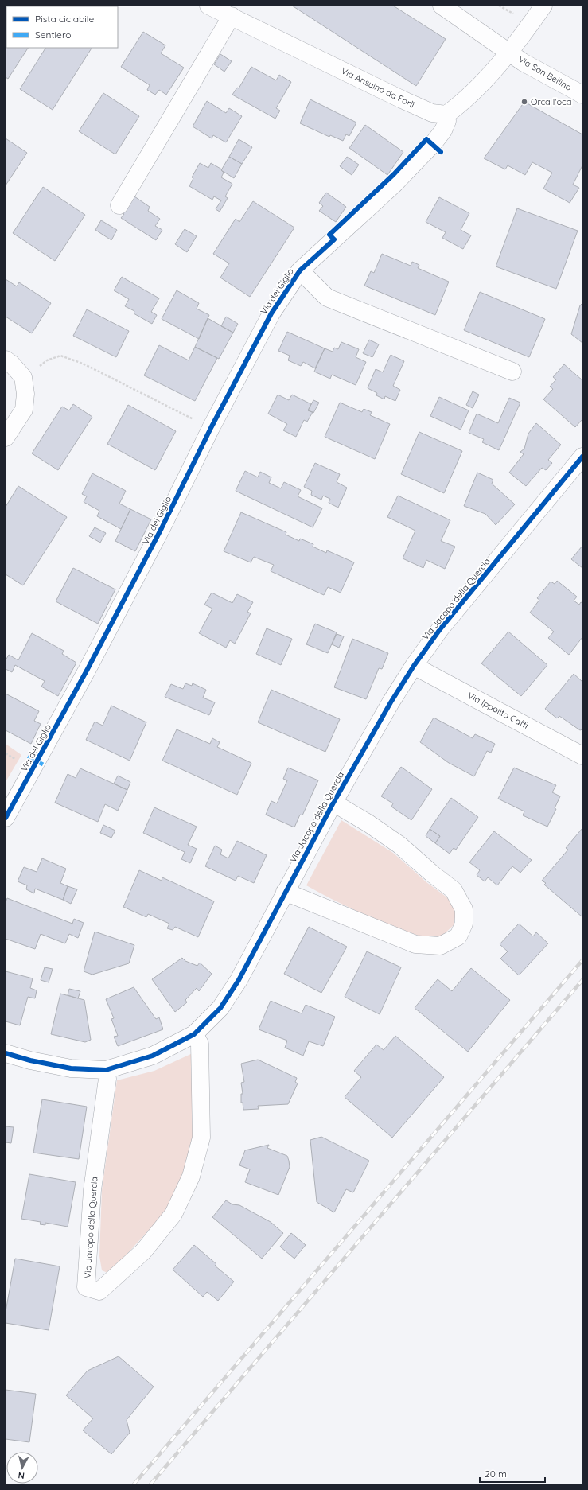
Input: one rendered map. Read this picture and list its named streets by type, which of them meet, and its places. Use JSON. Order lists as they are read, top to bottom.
{
  "streets": {
    "street": [
      "Via San Bellino",
      "Via Ansuino da Forlì",
      "Via del Giglio",
      "Via Jacopo della Quercia",
      "Via Ippolito Caffi"
    ]
  },
  "crossings": [
    ["Via Ansuino da Forlì", "Via del Giglio"],
    ["Via Jacopo della Quercia", "Via Ippolito Caffi"]
  ],
  "places": ["Orca l'oca"],
  "legend": ["Pista ciclabile", "Sentiero"],
  "scale_bar": "20 m",
  "north": "bottom"
}
